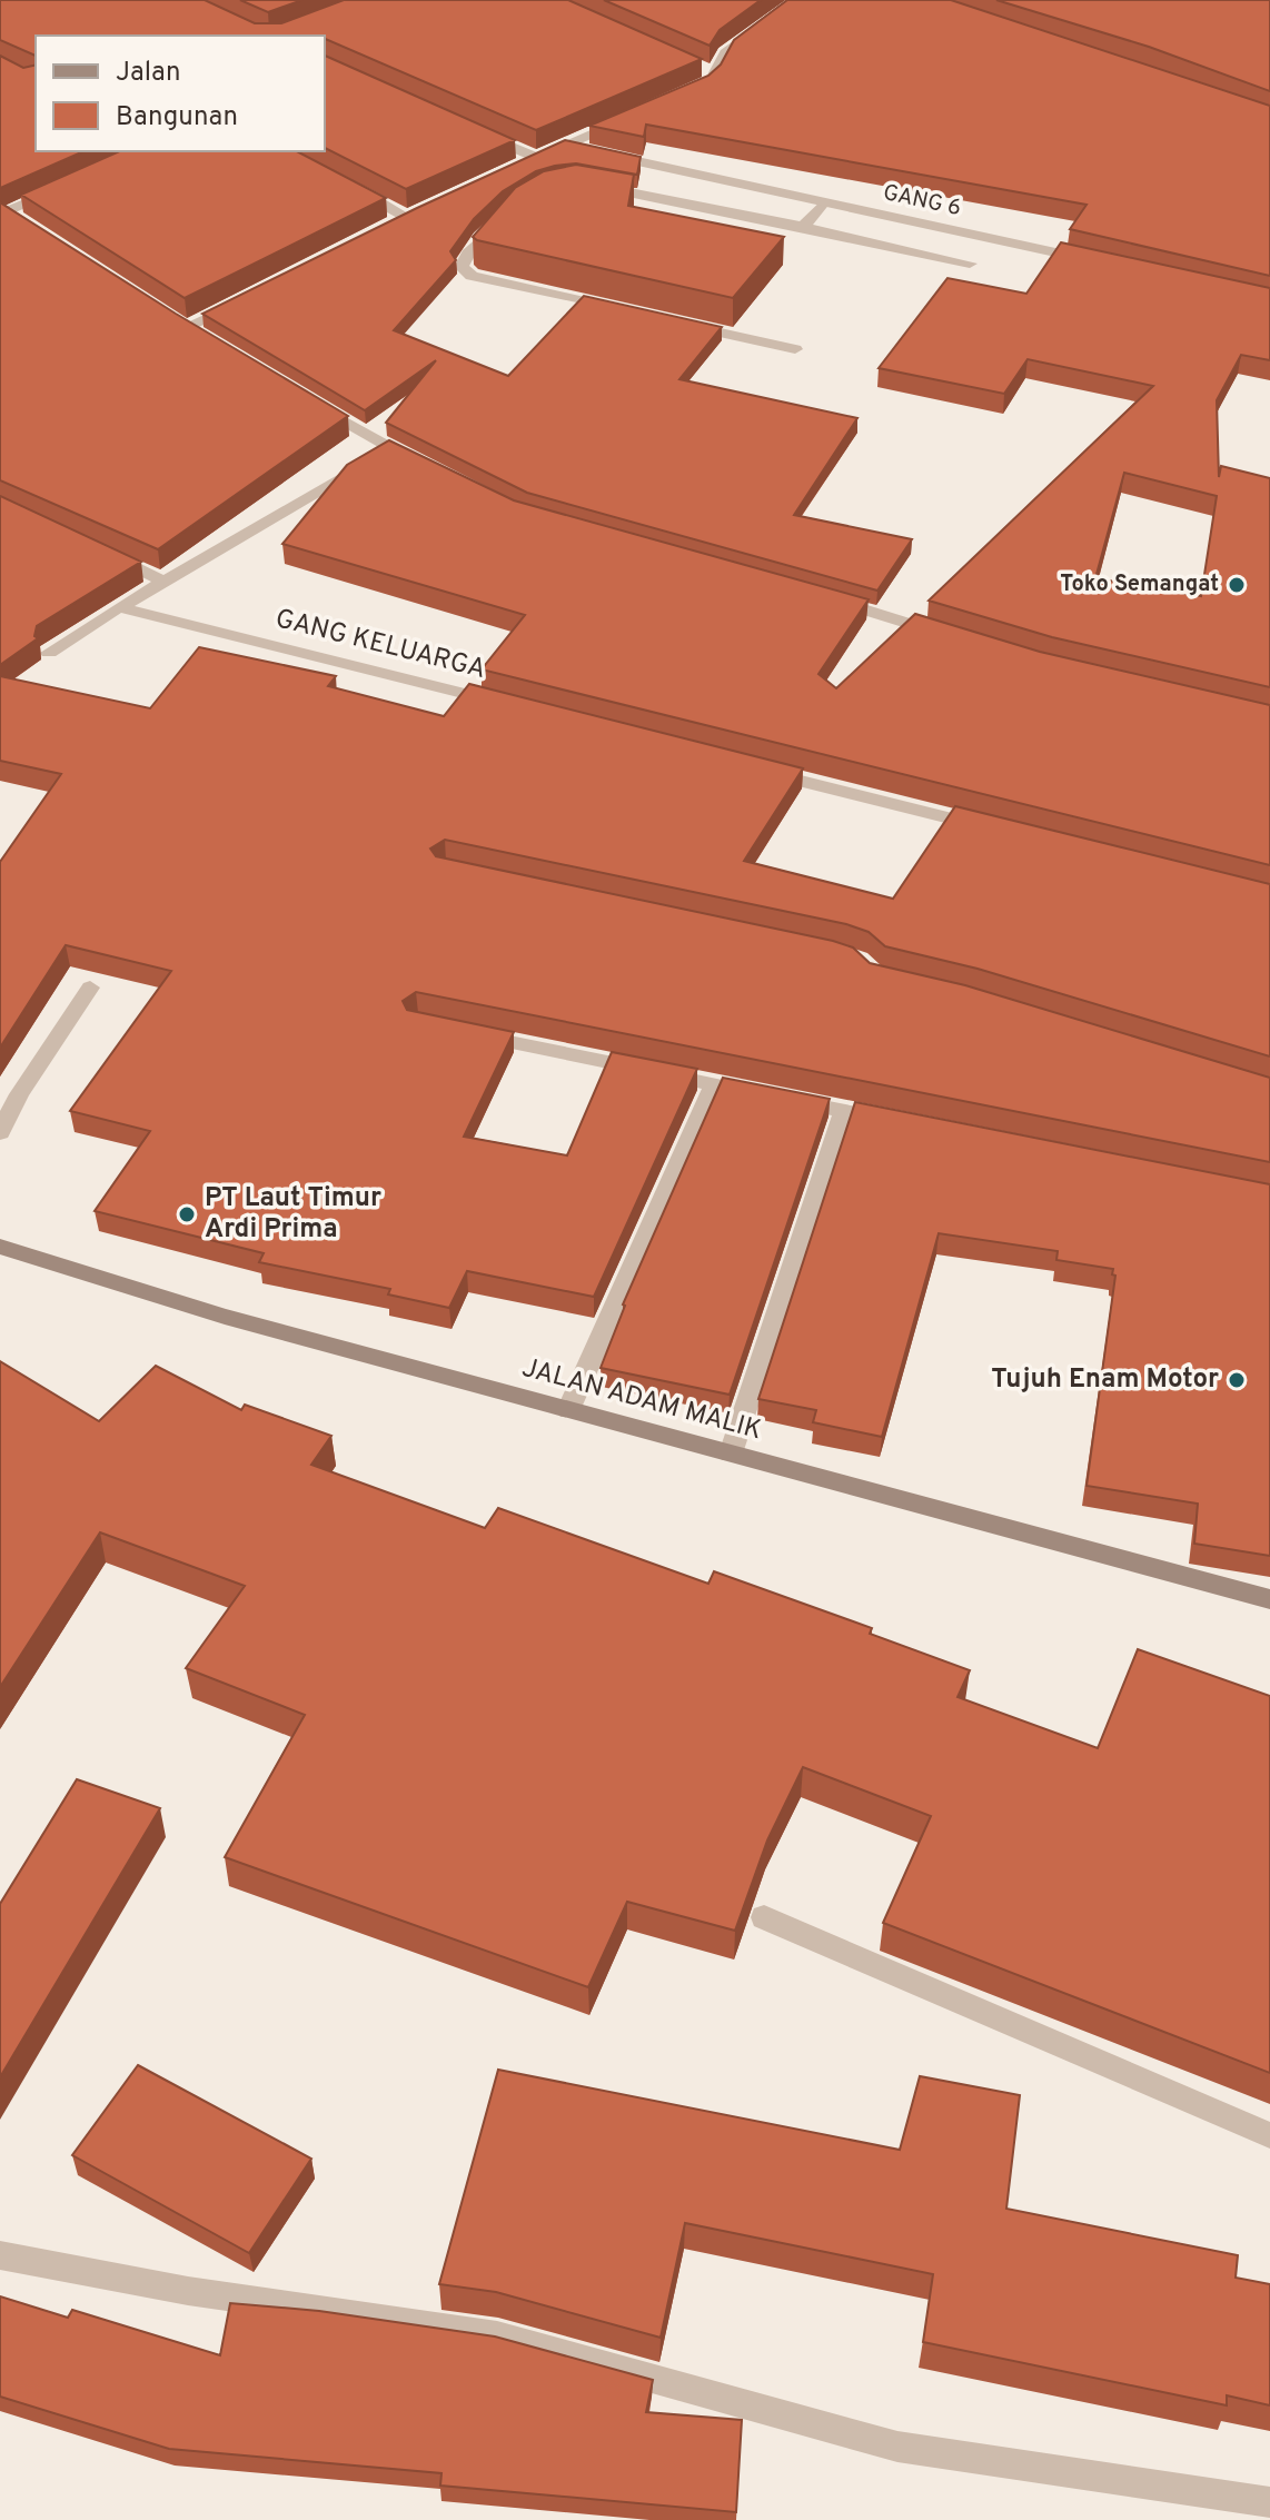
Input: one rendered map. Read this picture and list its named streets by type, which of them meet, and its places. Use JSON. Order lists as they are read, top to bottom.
{
  "streets": {
    "street": ["GANG 6", "GANG KELUARGA", "JALAN ADAM MALIK"]
  },
  "places": ["Toko Semangat", "PT Laut Timur Ardi Prima", "Tujuh Enam Motor"],
  "legend": ["Jalan", "Bangunan"]
}
